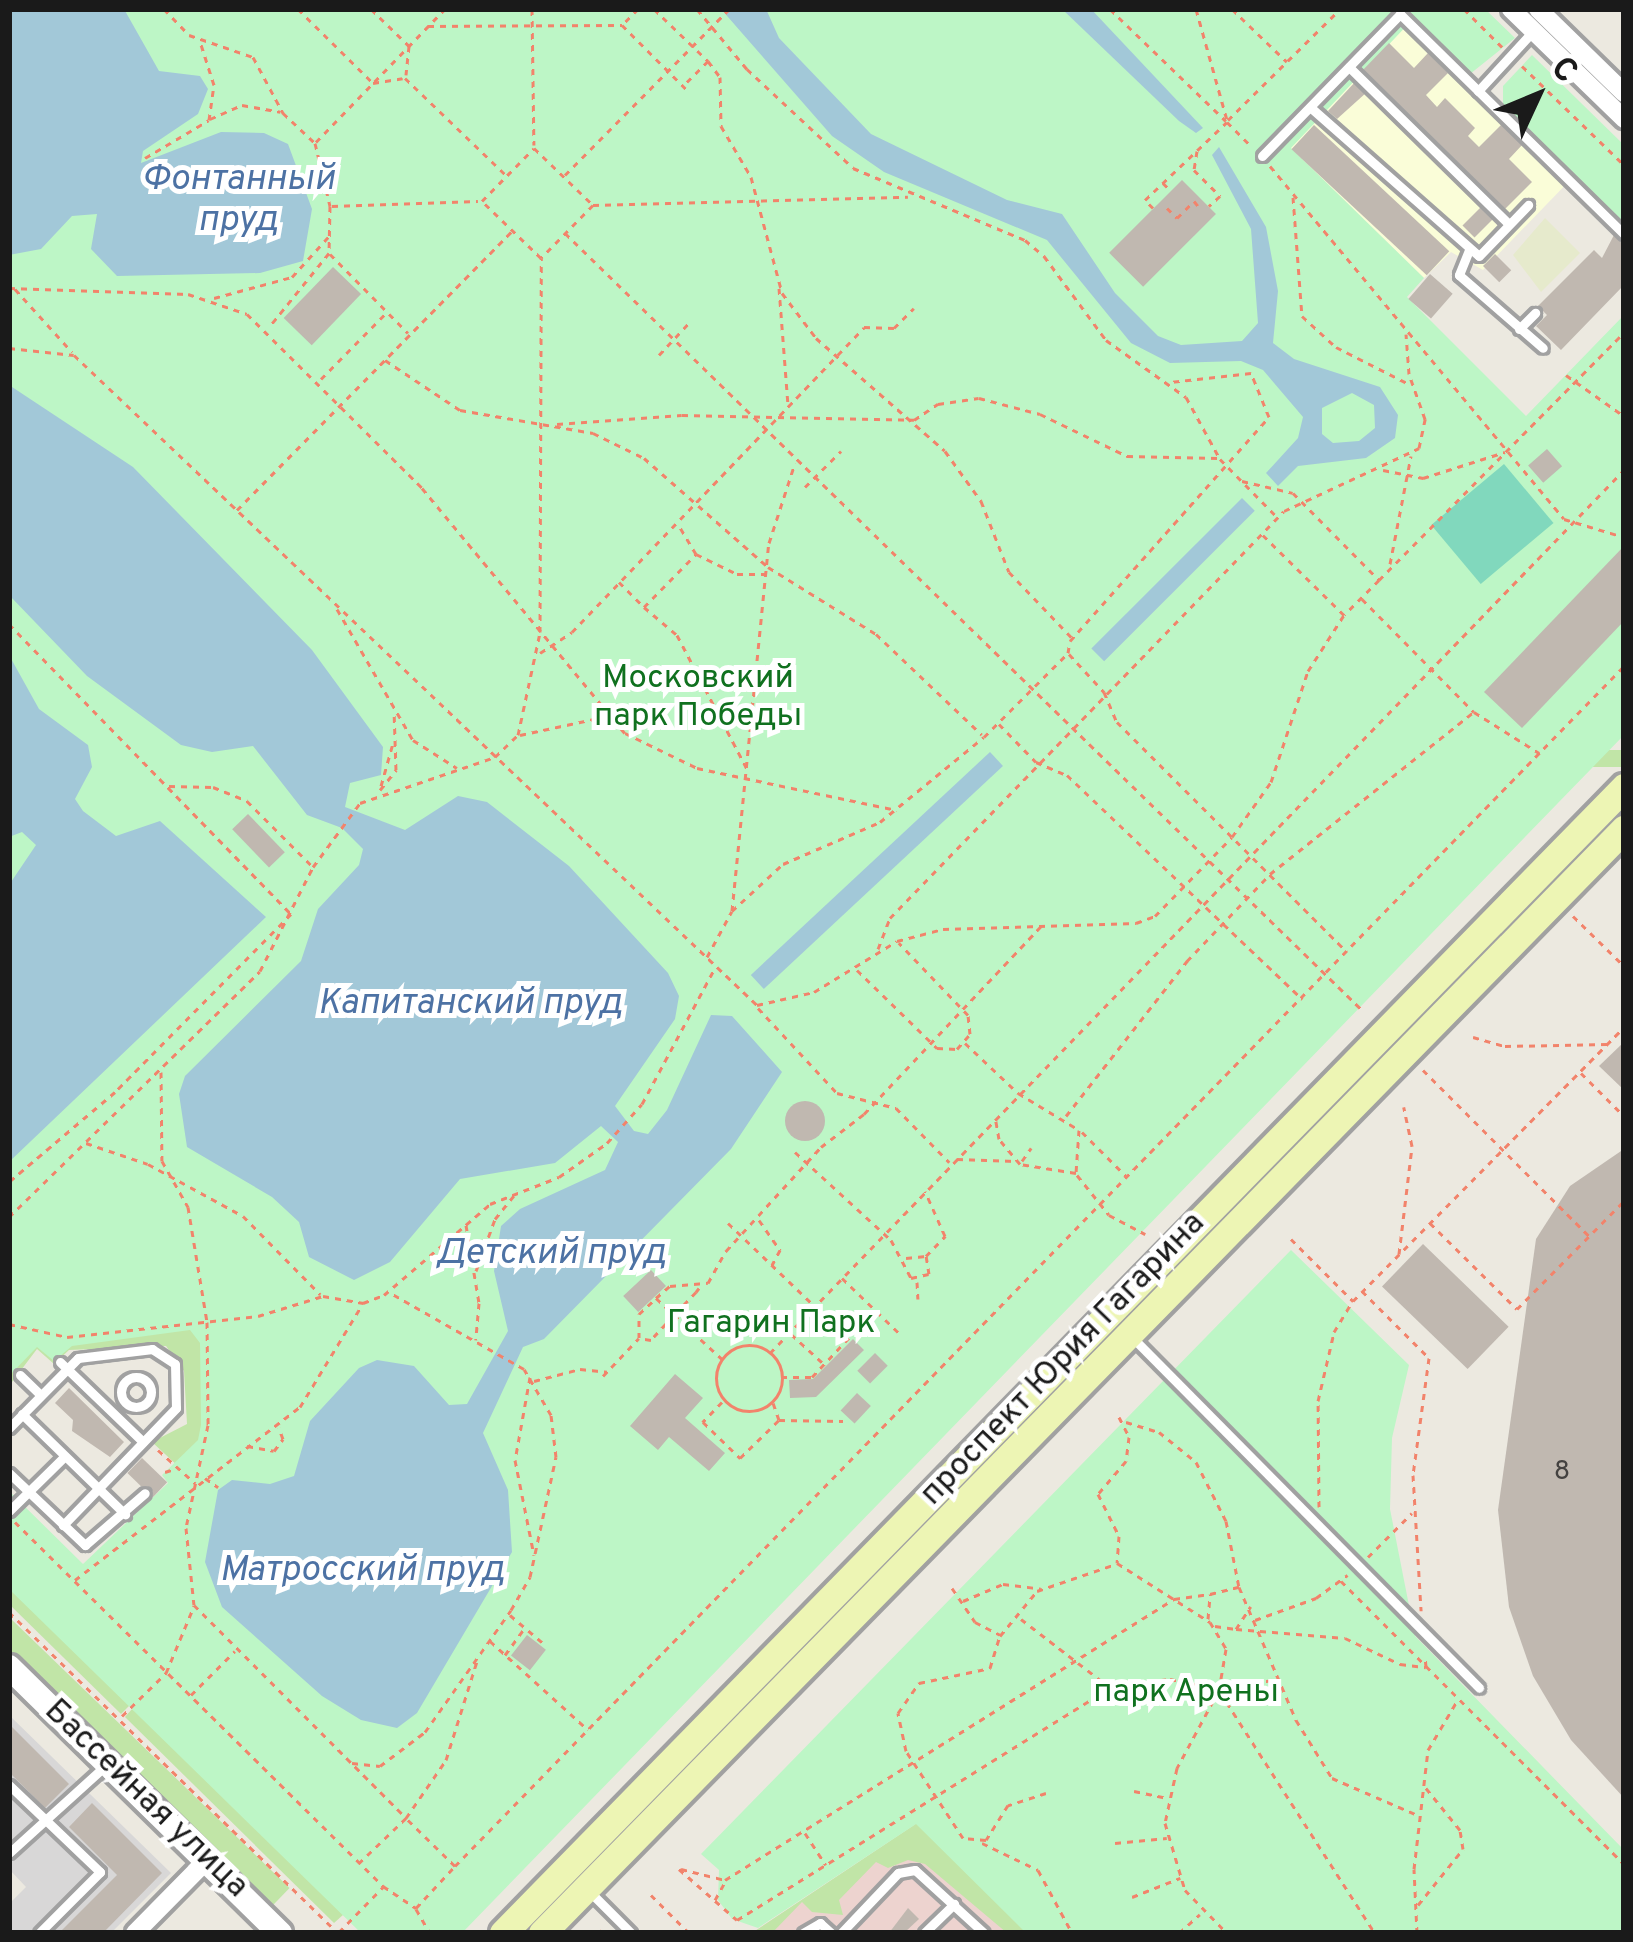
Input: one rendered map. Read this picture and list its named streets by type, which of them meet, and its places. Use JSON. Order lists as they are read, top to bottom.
{
  "streets": {
    "main road": ["проспект Юрия Гагарина"],
    "street": ["Бассейная улица"]
  },
  "water": [
    "Фонтанный пруд",
    "Капитанский пруд",
    "Детский пруд",
    "Матросский пруд"
  ],
  "parks": ["Московский парк Победы", "Гагарин Парк", "парк Арены"],
  "house_numbers": ["8"],
  "north": "top right"
}
